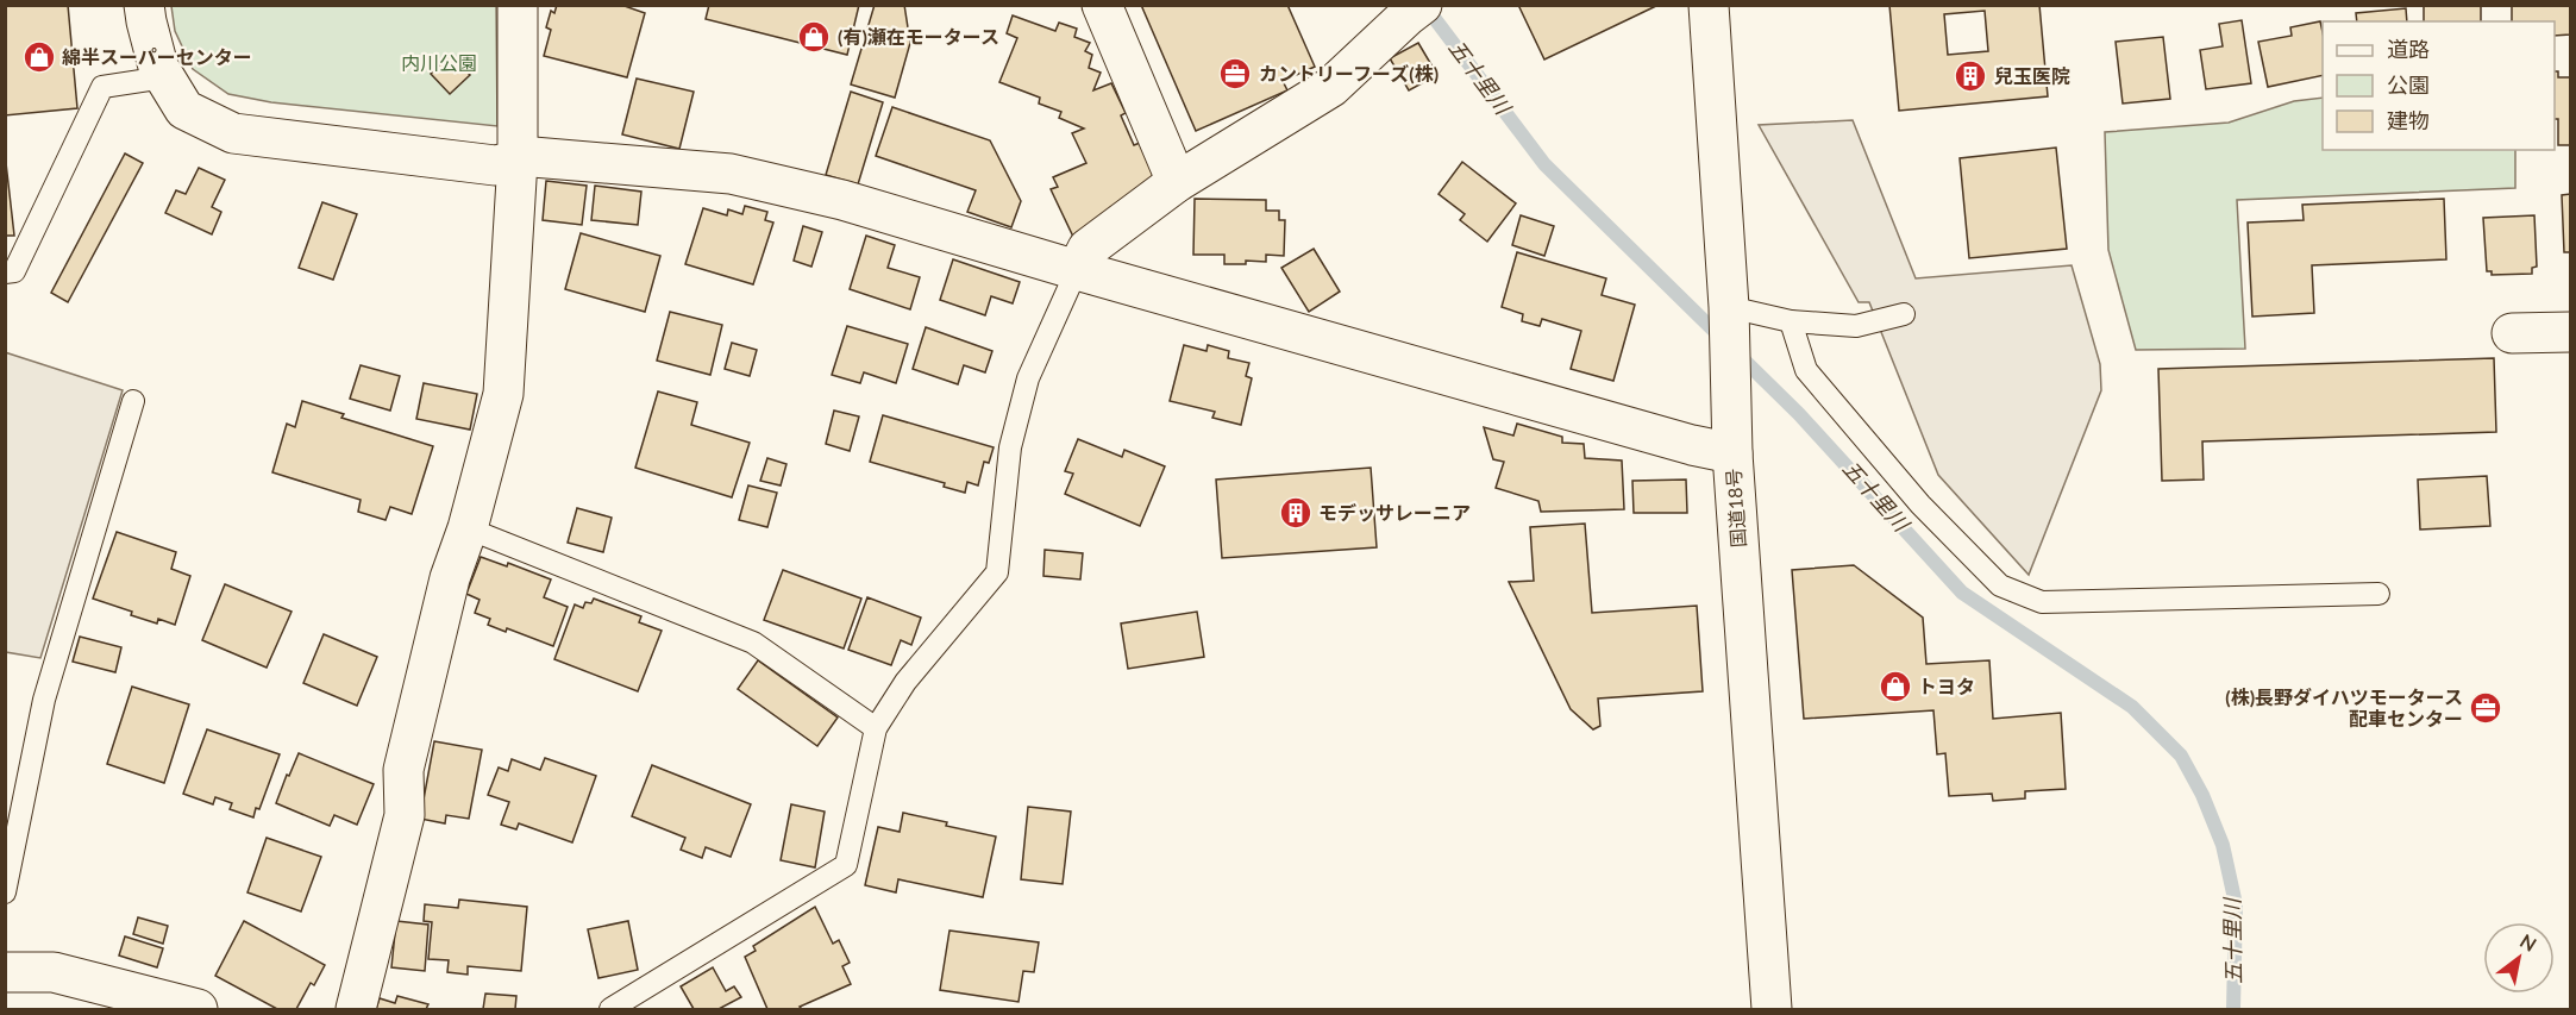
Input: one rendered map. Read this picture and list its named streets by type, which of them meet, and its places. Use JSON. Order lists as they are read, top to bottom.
{
  "streets": {
    "main road": ["国道18号"]
  },
  "water": ["五十里川"],
  "parks": ["内川公園"],
  "places": {
    "shop": ["(有)瀬在モータース", "綿半スーパーセンター", "トヨタ"],
    "office": ["カントリーフーズ(株)", "(株)長野ダイハツモータース 配車センター"],
    "building": ["兒玉医院", "モデッサレーニア"]
  },
  "legend": ["道路", "公園", "建物"],
  "north": "top right"
}
